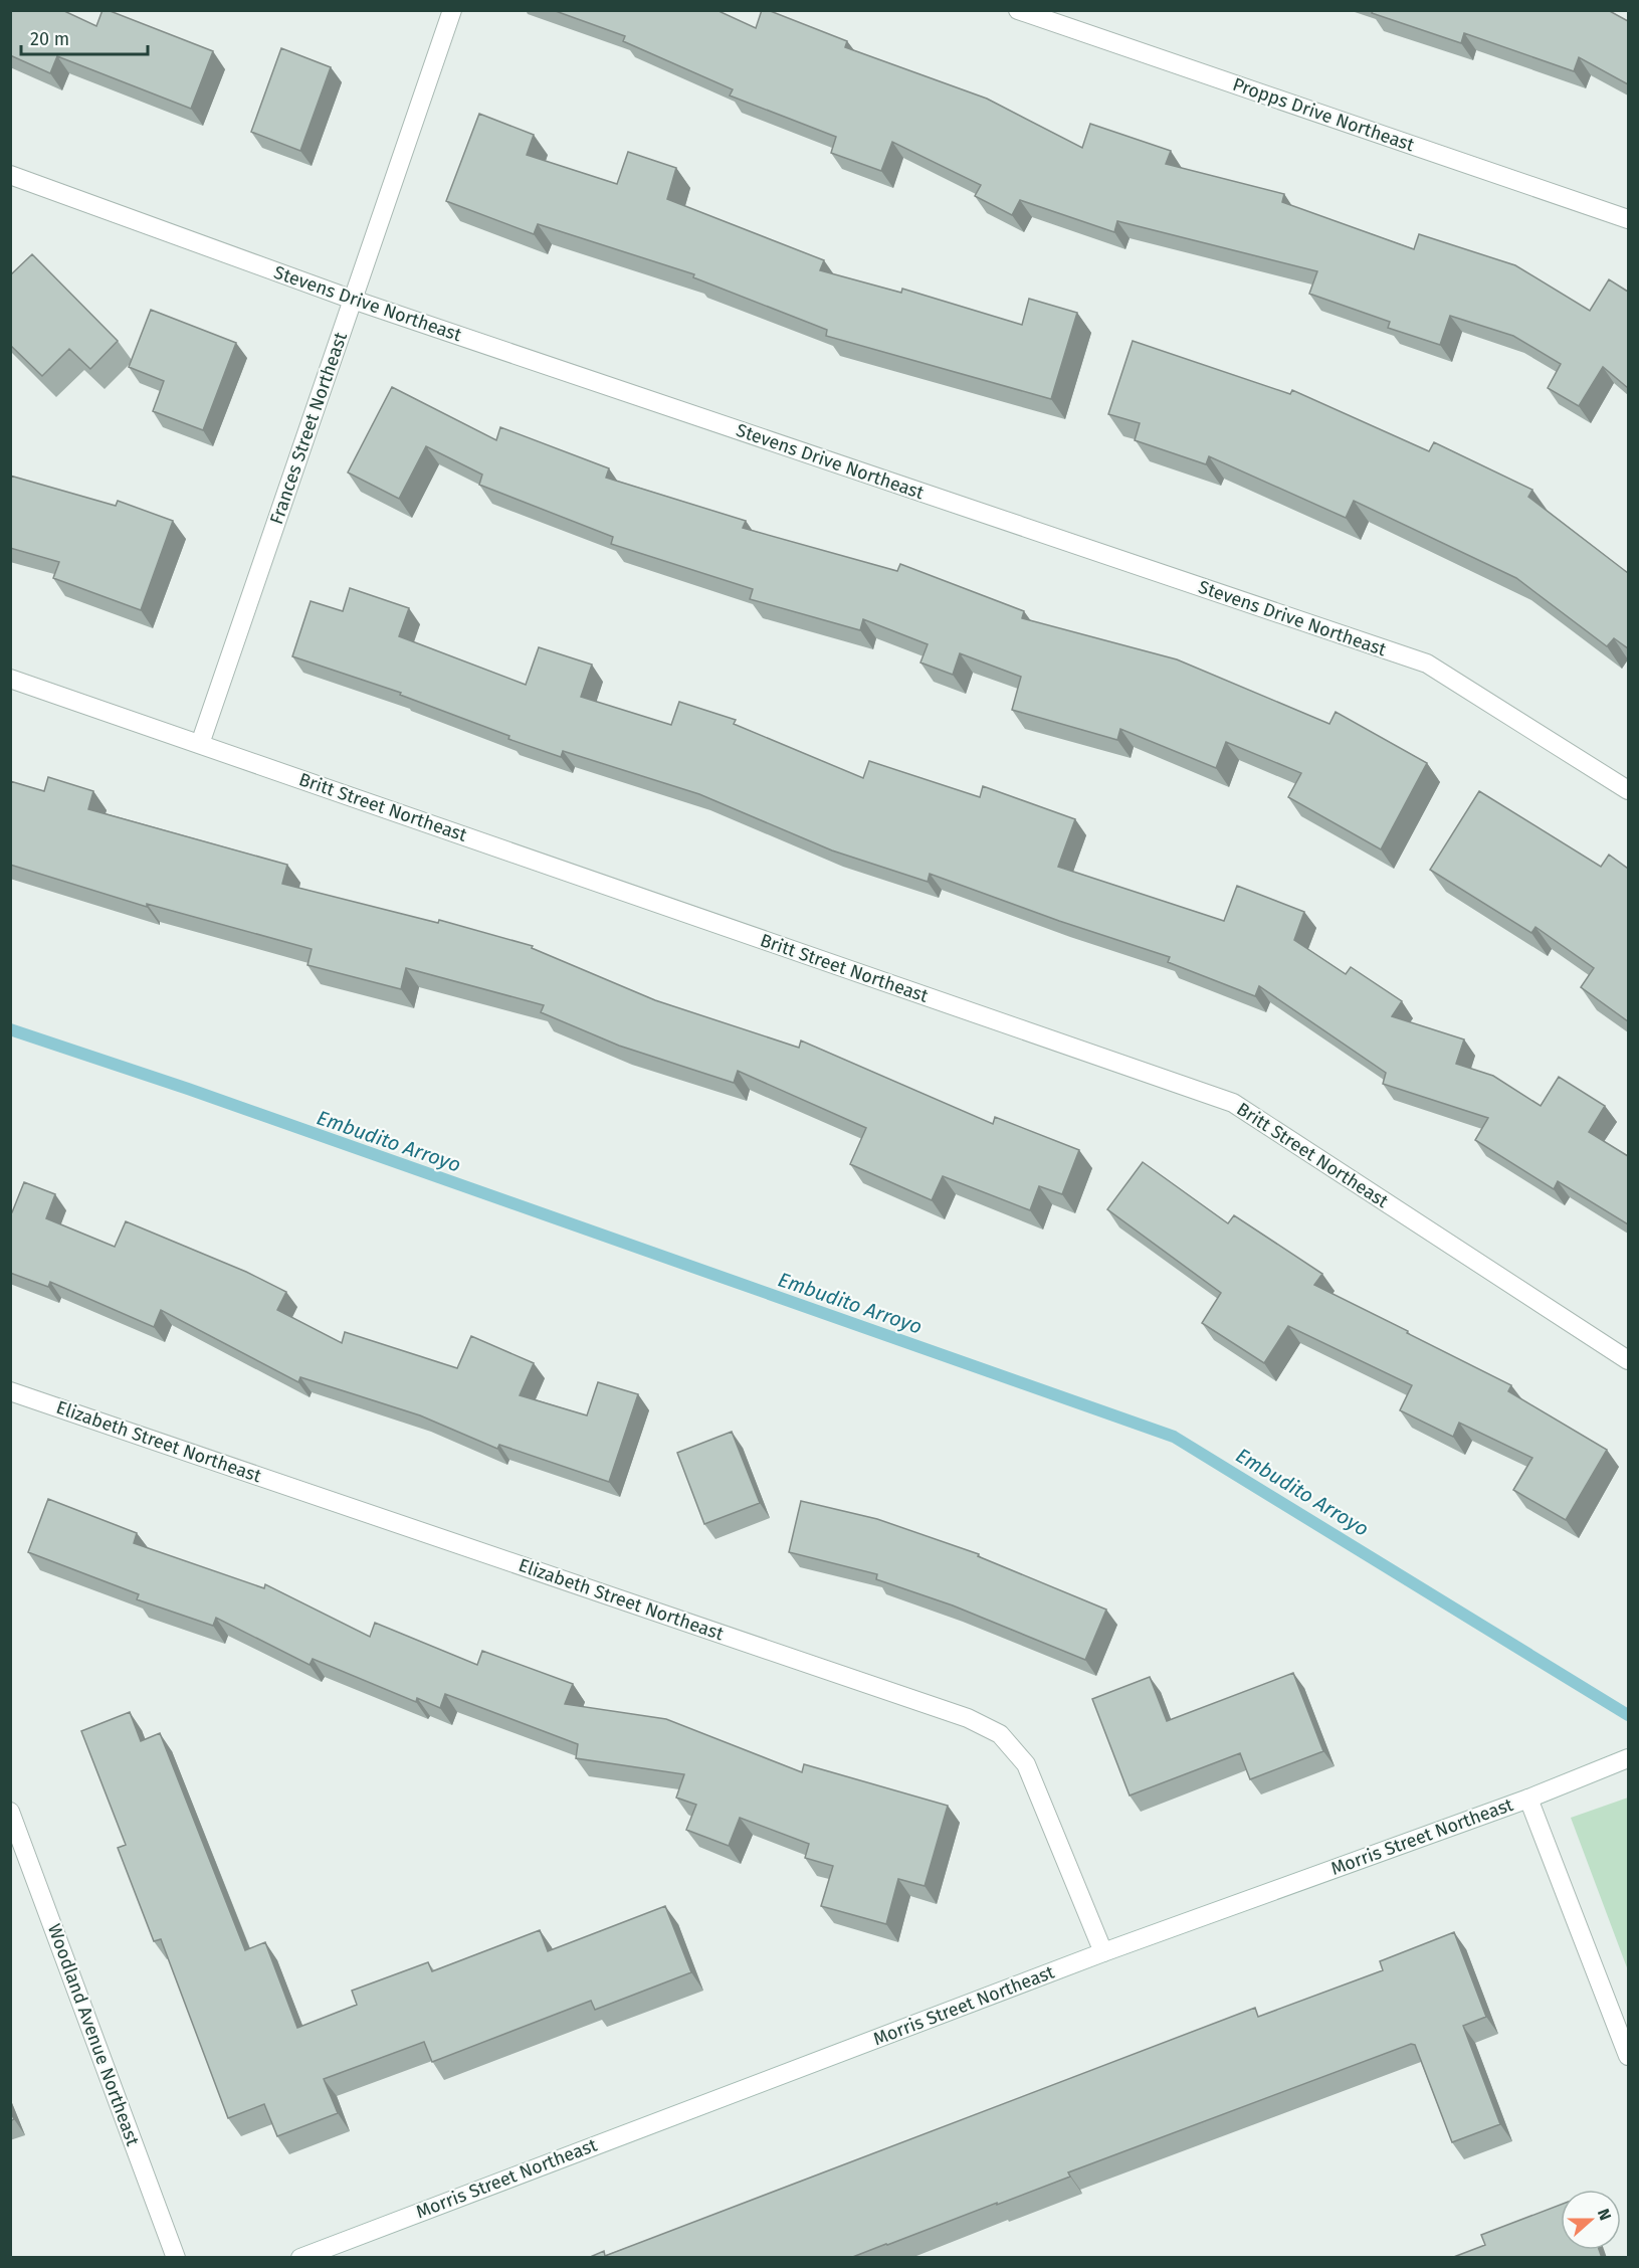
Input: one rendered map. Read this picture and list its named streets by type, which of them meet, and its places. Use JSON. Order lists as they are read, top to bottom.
{
  "streets": {
    "street": [
      "Propps Drive Northeast",
      "Stevens Drive Northeast",
      "Frances Street Northeast",
      "Britt Street Northeast",
      "Elizabeth Street Northeast",
      "Morris Street Northeast",
      "Woodland Avenue Northeast"
    ]
  },
  "crossings": [
    ["Stevens Drive Northeast", "Frances Street Northeast"],
    ["Frances Street Northeast", "Britt Street Northeast"],
    ["Elizabeth Street Northeast", "Morris Street Northeast"]
  ],
  "water": ["Embudito Arroyo"],
  "scale_bar": "20 m",
  "north": "right"
}
